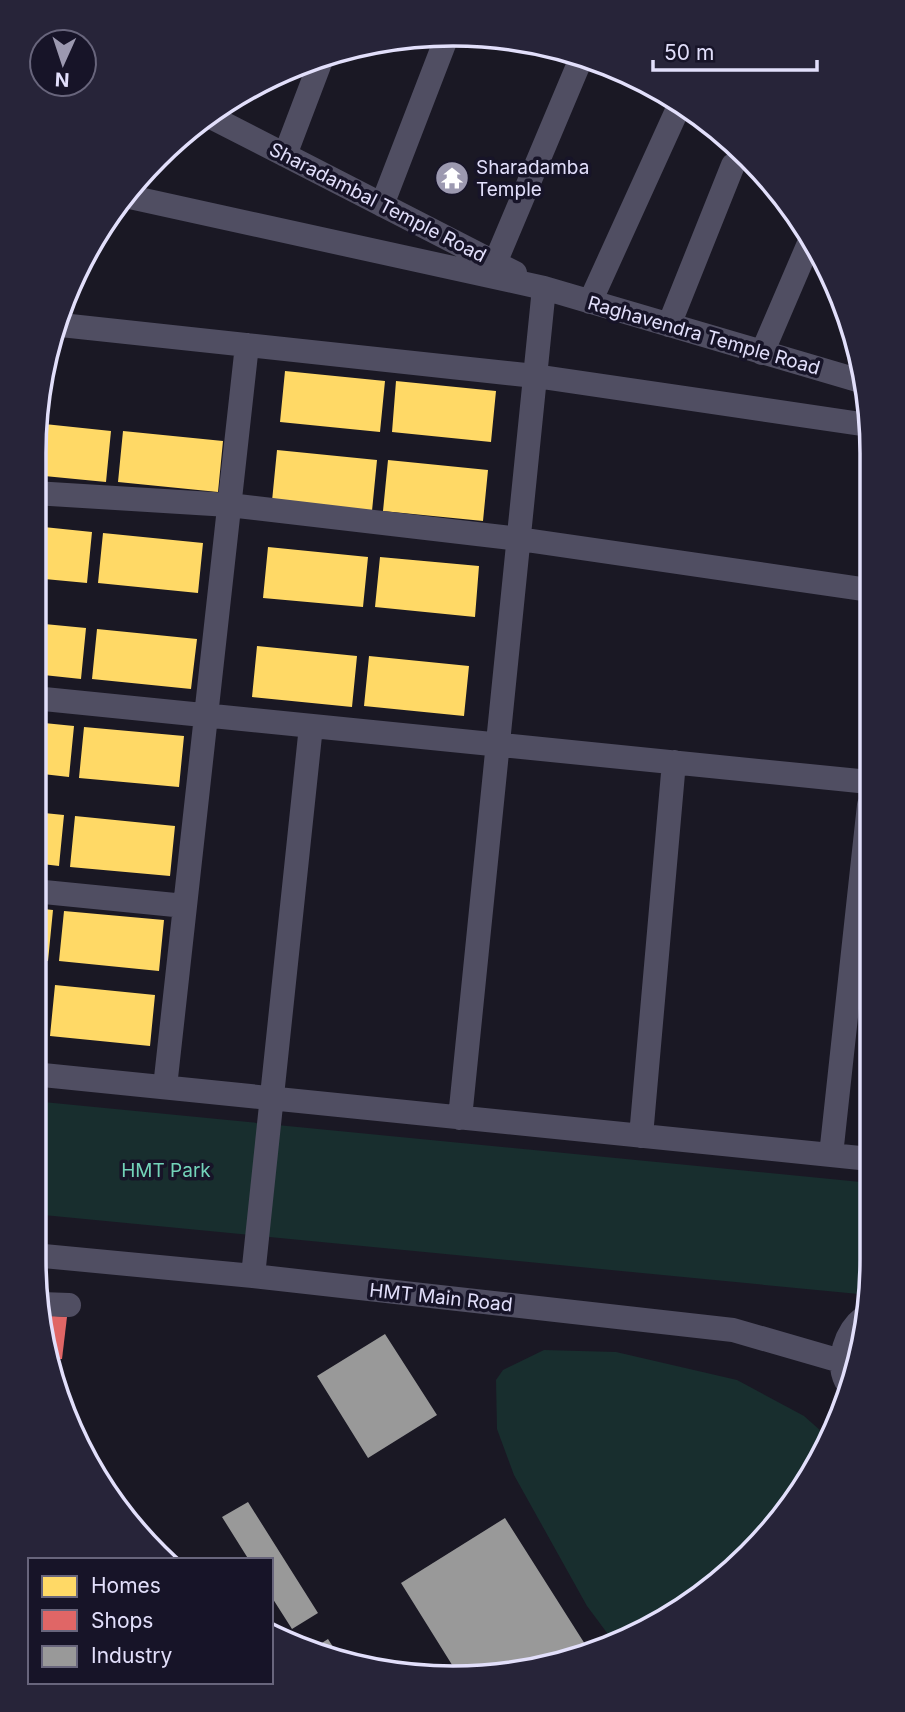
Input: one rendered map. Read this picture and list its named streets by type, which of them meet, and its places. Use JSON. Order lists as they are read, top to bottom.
{
  "streets": {
    "street": ["Sharadambal Temple Road", "Raghavendra Temple Road", "HMT Main Road"]
  },
  "crossings": [
    ["Sharadambal Temple Road", "Raghavendra Temple Road"]
  ],
  "parks": ["HMT Park"],
  "places": {
    "temple": ["Sharadamba Temple"]
  },
  "legend": ["Homes", "Shops", "Industry"],
  "scale_bar": "50 m",
  "north": "bottom"
}
